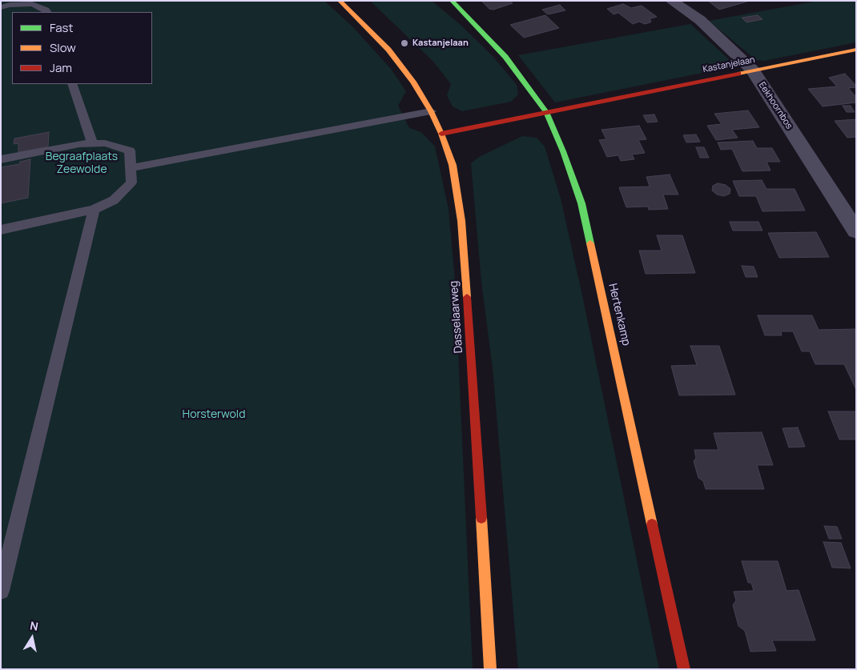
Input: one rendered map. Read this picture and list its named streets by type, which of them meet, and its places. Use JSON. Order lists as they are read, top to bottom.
{
  "streets": {
    "street": [
      "Kastanjelaan",
      "Eekhoornbos",
      "Hertenkamp",
      "Dasselaarweg"
    ]
  },
  "crossings": [
    ["Kastanjelaan", "Eekhoornbos"],
    ["Kastanjelaan", "Hertenkamp"],
    ["Kastanjelaan", "Dasselaarweg"]
  ],
  "parks": ["Begraafplaats Zeewolde", "Horsterwold"],
  "places": ["Kastanjelaan"],
  "legend": ["Fast", "Slow", "Jam"],
  "north": "top"
}
